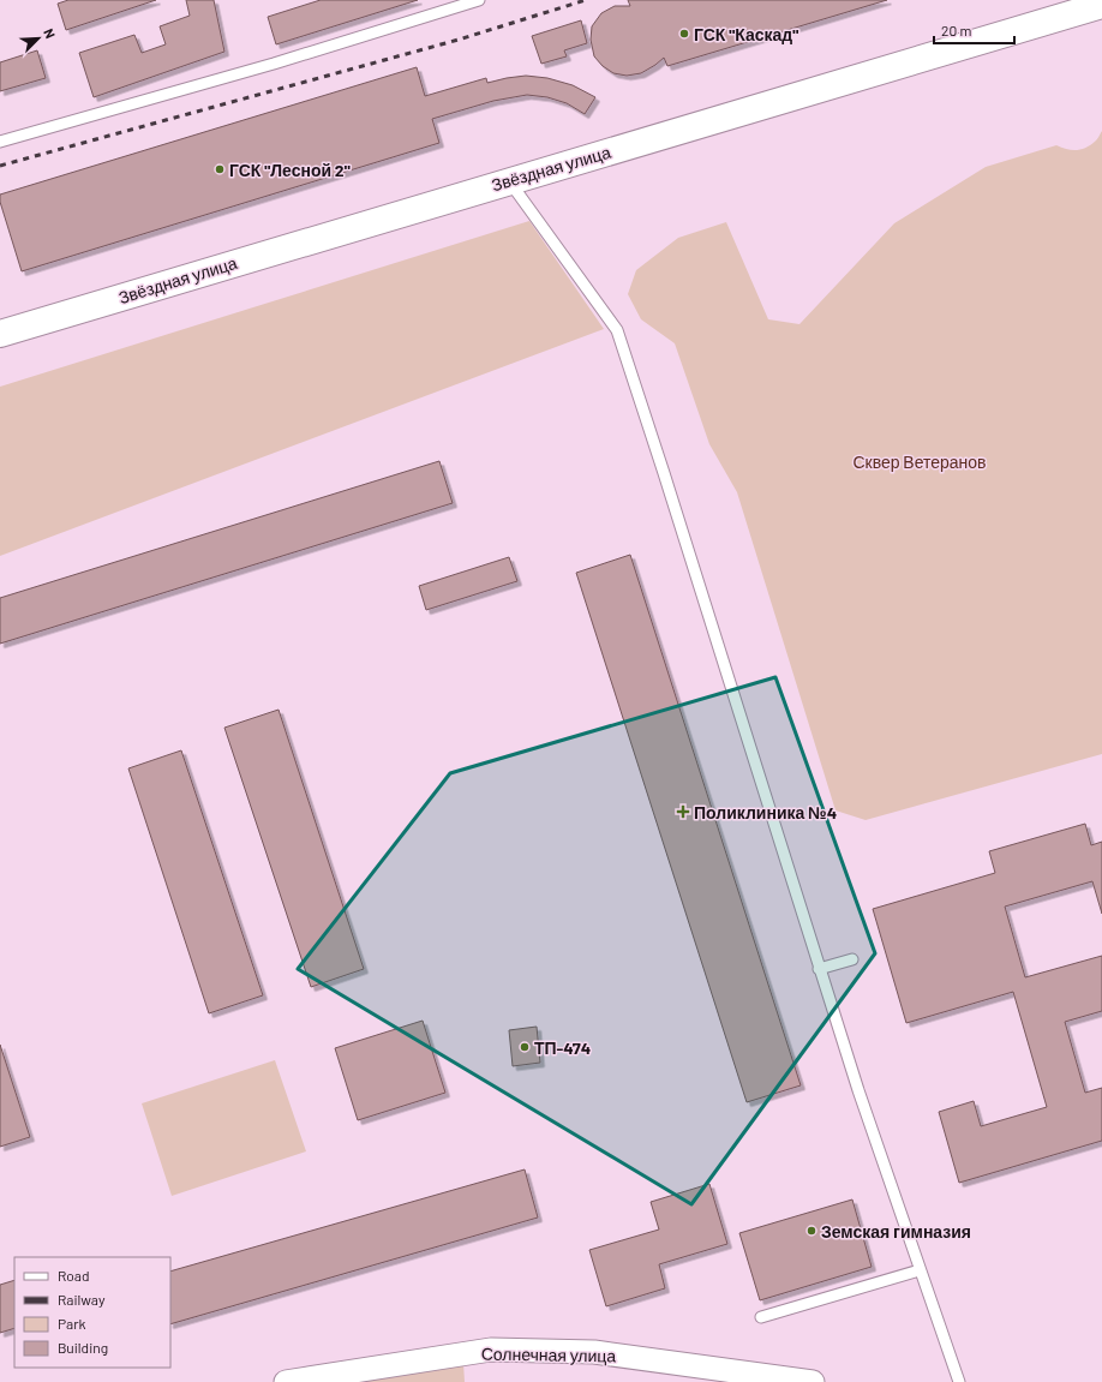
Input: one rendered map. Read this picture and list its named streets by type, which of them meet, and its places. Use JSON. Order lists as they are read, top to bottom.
{
  "streets": {
    "main road": ["Звёздная улица"],
    "street": ["Солнечная улица"]
  },
  "parks": ["Сквер Ветеранов"],
  "places": {
    "other": [
      "ГСК \"Каскад\"",
      "ГСК \"Лесной 2\"",
      "ТП-474",
      "Земская гимназия"
    ],
    "health": ["Поликлиника №4"]
  },
  "legend": [
    "Road",
    "Railway",
    "Park",
    "Building"
  ],
  "scale_bar": "20 m",
  "north": "top right"
}
